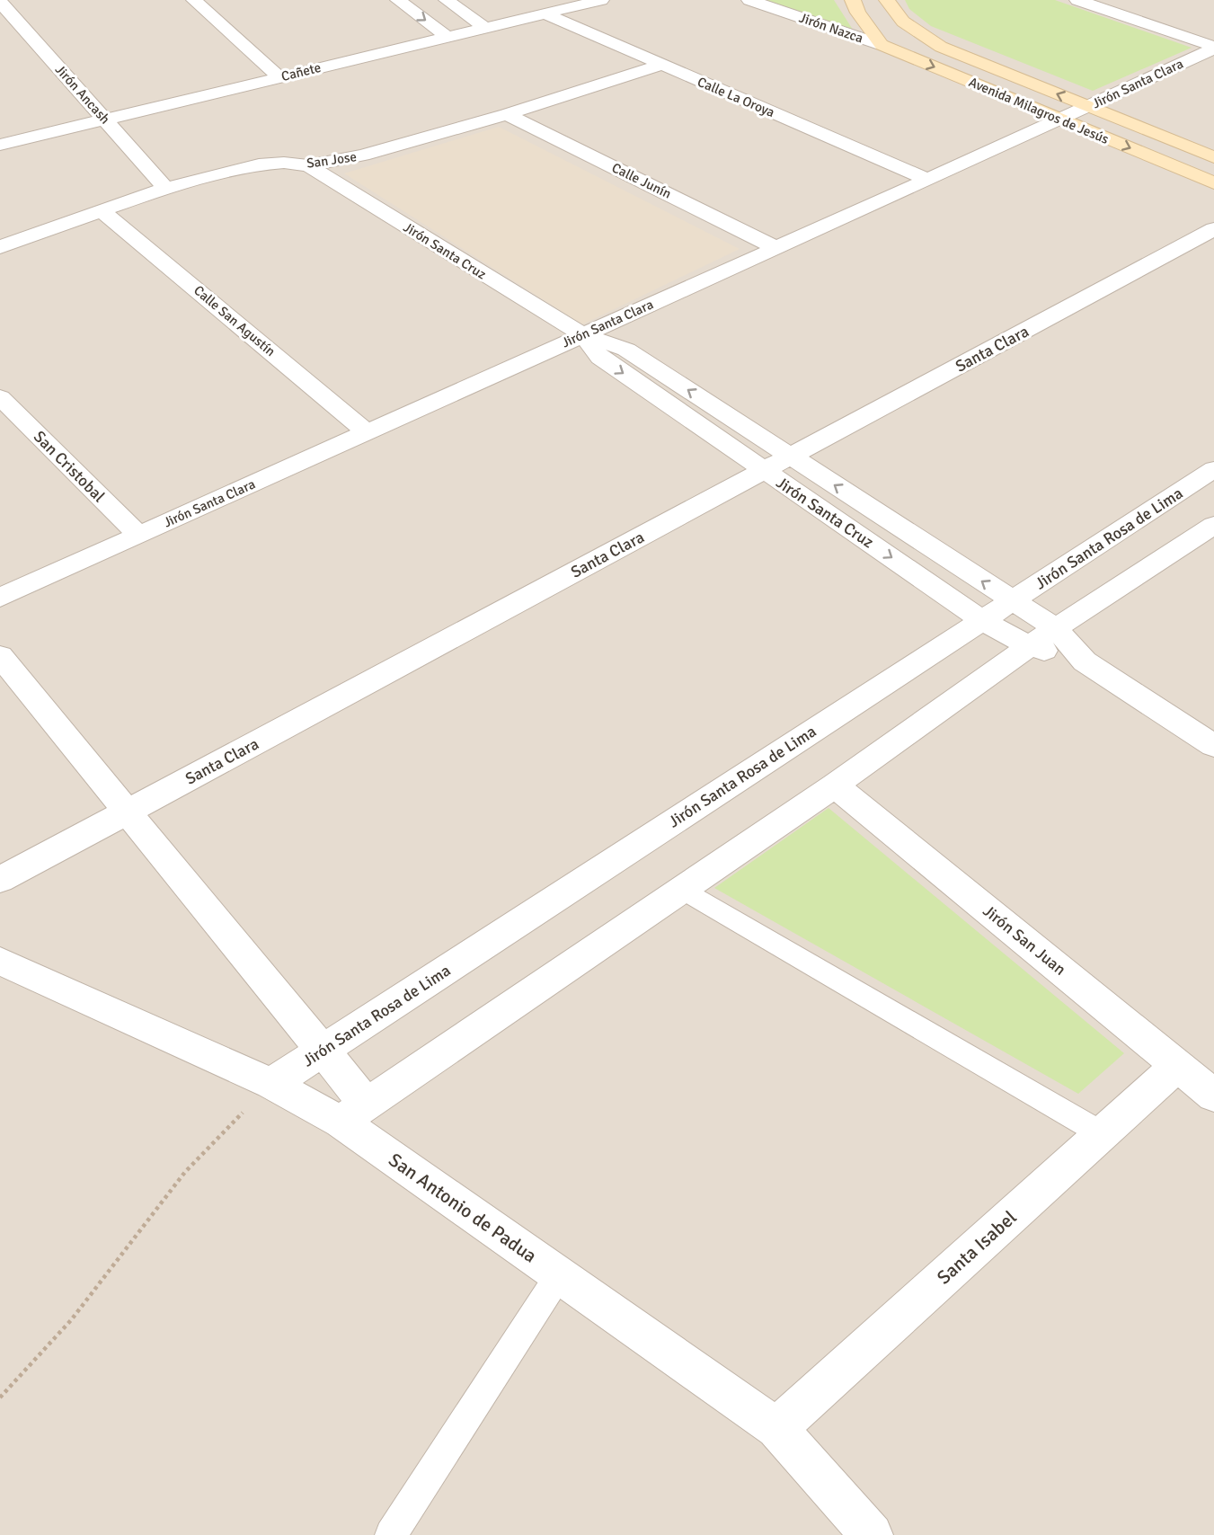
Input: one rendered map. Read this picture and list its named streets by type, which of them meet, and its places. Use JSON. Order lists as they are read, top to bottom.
{
  "streets": {
    "street": [
      "Jirón Nazca",
      "Cañete",
      "Jirón Santa Clara",
      "Jirón Ancash",
      "Calle La Oroya",
      "Avenida Milagros de Jesús",
      "San Jose",
      "Calle Junín",
      "Jirón Santa Cruz",
      "Calle San Agustín",
      "Santa Clara",
      "San Cristobal",
      "Jirón Santa Rosa de Lima",
      "Jirón San Juan",
      "San Antonio de Padua",
      "Santa Isabel"
    ]
  },
  "crossings": [
    ["Jirón Nazca", "Avenida Milagros de Jesús"],
    ["Cañete", "Jirón Ancash"],
    ["Cañete", "Calle La Oroya"],
    ["Jirón Santa Clara", "Calle La Oroya"],
    ["Jirón Santa Clara", "Avenida Milagros de Jesús"],
    ["Jirón Santa Clara", "Calle Junín"],
    ["Jirón Santa Clara", "Jirón Santa Cruz"],
    ["Jirón Santa Clara", "Calle San Agustín"],
    ["Jirón Santa Clara", "San Cristobal"],
    ["Jirón Ancash", "San Jose"],
    ["Calle La Oroya", "San Jose"],
    ["San Jose", "Calle Junín"],
    ["San Jose", "Jirón Santa Cruz"],
    ["San Jose", "Calle San Agustín"],
    ["Jirón Santa Cruz", "Santa Clara"],
    ["Jirón Santa Cruz", "Jirón Santa Rosa de Lima"],
    ["Jirón Santa Rosa de Lima", "San Antonio de Padua"],
    ["Jirón San Juan", "Santa Isabel"],
    ["San Antonio de Padua", "Santa Isabel"]
  ]
}
